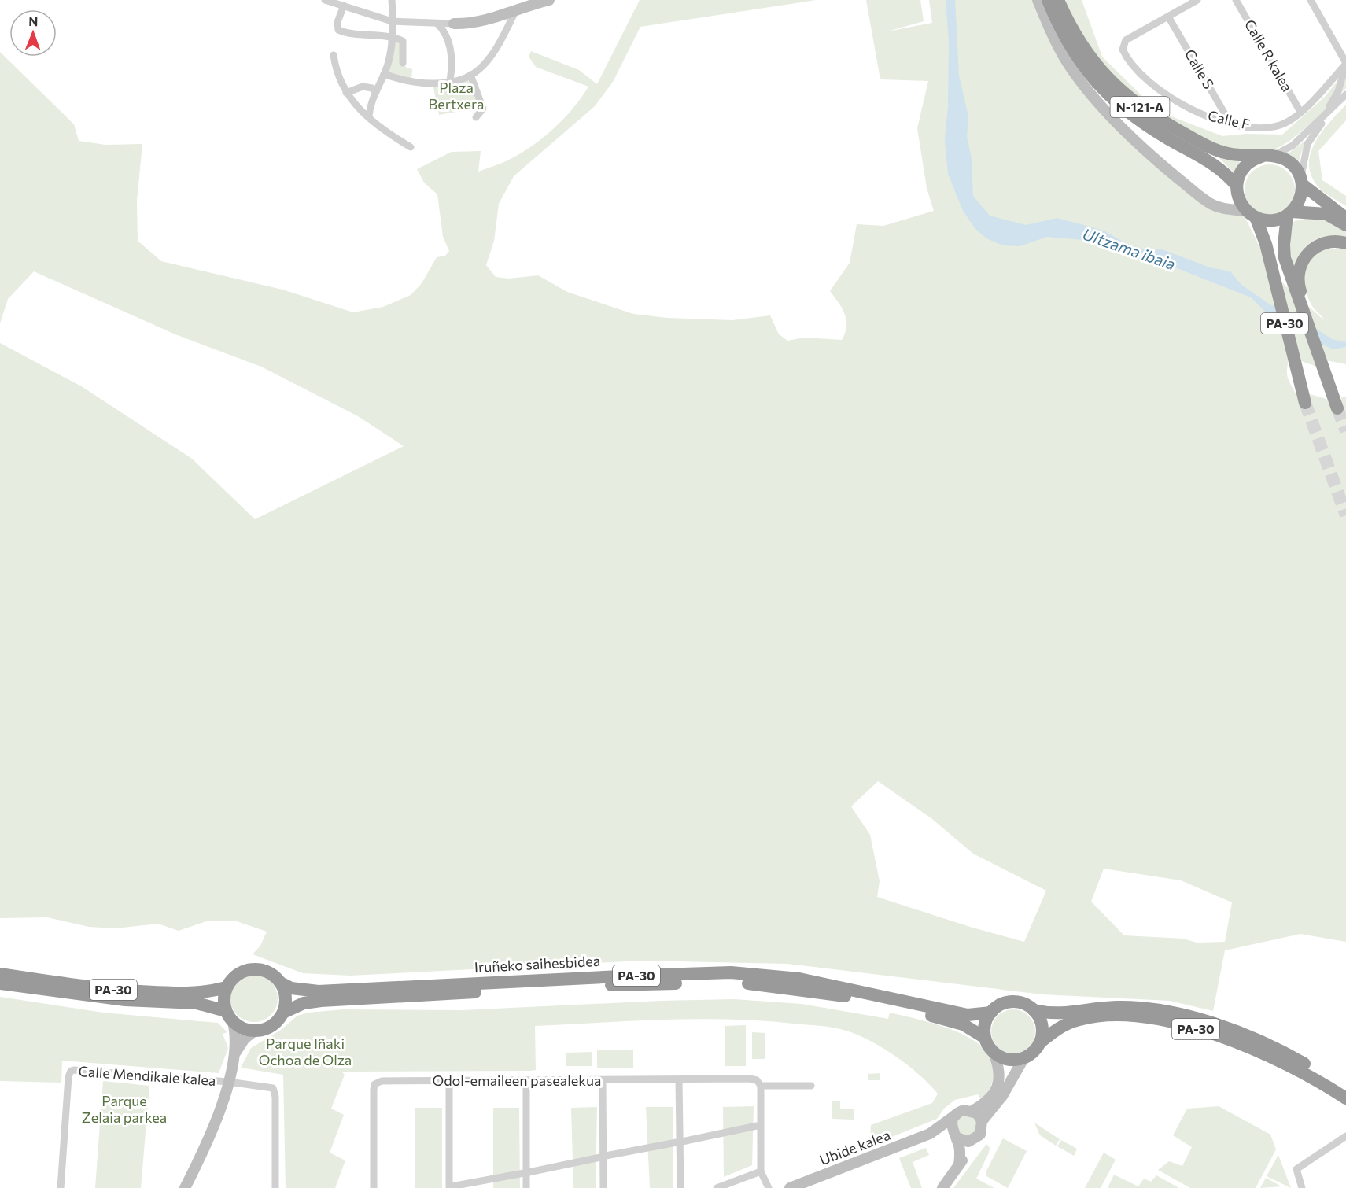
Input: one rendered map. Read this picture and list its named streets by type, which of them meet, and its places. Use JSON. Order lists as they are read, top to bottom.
{
  "streets": {
    "highway": ["N-121-A", "PA-30", "Iruñeko saihesbidea"],
    "street": [
      "Calle R kalea",
      "Calle S",
      "Calle F",
      "Calle Mendikale kalea",
      "Odol-emaileen pasealekua",
      "Ubide kalea"
    ]
  },
  "crossings": [
    ["Calle R kalea", "Calle F"],
    ["Calle S", "Calle F"],
    ["N-121-A", "PA-30"],
    ["PA-30", "Iruñeko saihesbidea"]
  ],
  "water": ["Ultzama ibaia"],
  "parks": ["Plaza Bertxera", "Parque Iñaki Ochoa de Olza", "Parque Zelaia parkea"],
  "north": "top"
}
